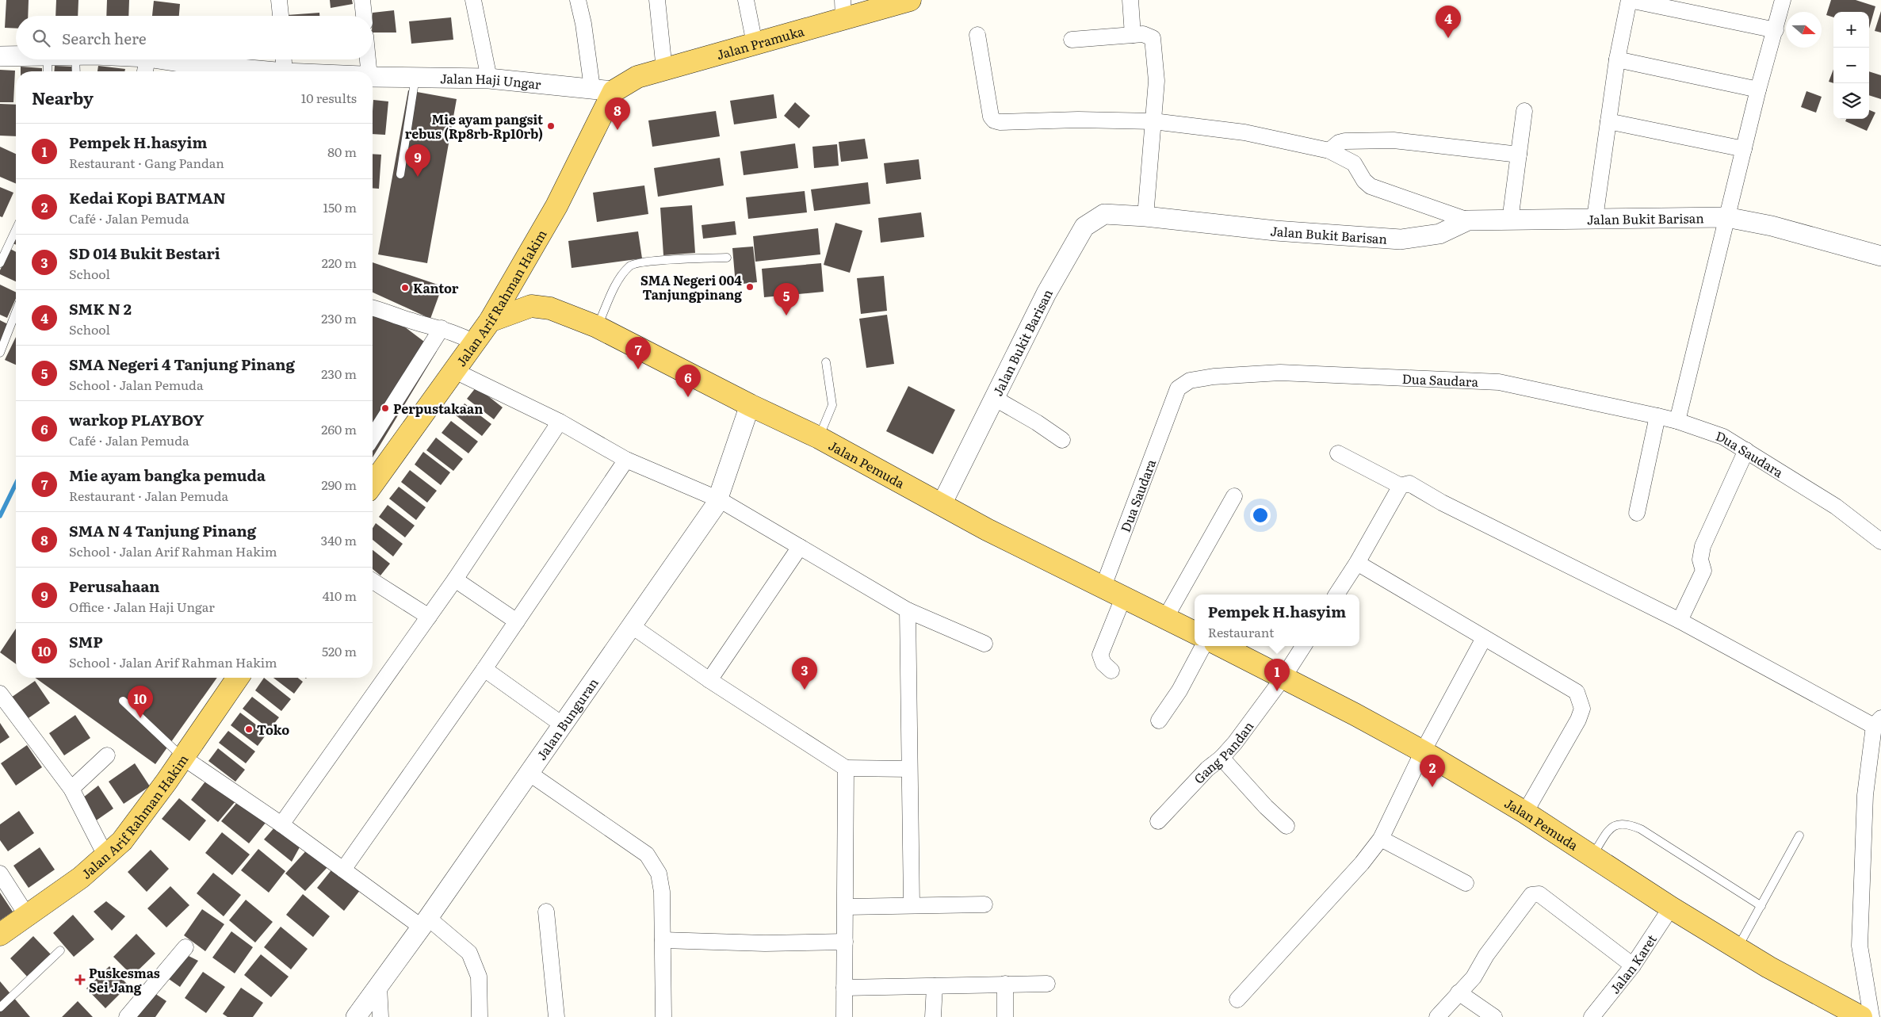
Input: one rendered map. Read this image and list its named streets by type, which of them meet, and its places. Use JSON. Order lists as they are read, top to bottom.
{
  "streets": {
    "main road": ["Jalan Pramuka", "Jalan Arif Rahman Hakim", "Jalan Pemuda"],
    "street": [
      "Jalan Haji Ungar",
      "Jalan Bukit Barisan",
      "Dua Saudara",
      "Jalan Bunguran",
      "Gang Pandan",
      "Jalan Karet"
    ]
  },
  "crossings": [
    ["Jalan Pramuka", "Jalan Haji Ungar"],
    ["Jalan Pramuka", "Jalan Arif Rahman Hakim"],
    ["Jalan Haji Ungar", "Jalan Arif Rahman Hakim"],
    ["Jalan Bukit Barisan", "Jalan Pemuda"],
    ["Jalan Arif Rahman Hakim", "Jalan Pemuda"],
    ["Dua Saudara", "Jalan Pemuda"],
    ["Jalan Pemuda", "Jalan Bunguran"],
    ["Jalan Pemuda", "Gang Pandan"],
    ["Jalan Pemuda", "Jalan Karet"]
  ],
  "places": {
    "other": [
      "Mie ayam pangsit rebus (Rp8rb-Rp10rb)",
      "SMA Negeri 004 Tanjungpinang",
      "Kantor",
      "Perpustakaan",
      "Toko"
    ],
    "health": ["Puskesmas Sei Jang"]
  },
  "north": "right",
  "page": {
    "pins": [
      "4",
      "8",
      "9",
      "5",
      "7",
      "6",
      "3",
      "1",
      "10",
      "2"
    ],
    "map_buttons": ["+", "−"],
    "search": "Search here",
    "heading": ["Nearby", "10 results"],
    "list": [
      {
        "mark": "1",
        "name": "Pempek H.hasyim",
        "note": "Restaurant · Gang Pandan",
        "value": "80 m"
      },
      {
        "mark": "2",
        "name": "Kedai Kopi BATMAN",
        "note": "Café · Jalan Pemuda",
        "value": "150 m"
      },
      {
        "mark": "3",
        "name": "SD 014 Bukit Bestari",
        "note": "School",
        "value": "220 m"
      },
      {
        "mark": "4",
        "name": "SMK N 2",
        "note": "School",
        "value": "230 m"
      },
      {
        "mark": "5",
        "name": "SMA Negeri 4 Tanjung Pinang",
        "note": "School · Jalan Pemuda",
        "value": "230 m"
      },
      {
        "mark": "6",
        "name": "warkop PLAYBOY",
        "note": "Café · Jalan Pemuda",
        "value": "260 m"
      },
      {
        "mark": "7",
        "name": "Mie ayam bangka pemuda",
        "note": "Restaurant · Jalan Pemuda",
        "value": "290 m"
      },
      {
        "mark": "8",
        "name": "SMA N 4 Tanjung Pinang",
        "note": "School · Jalan Arif Rahman Hakim",
        "value": "340 m"
      },
      {
        "mark": "9",
        "name": "Perusahaan",
        "note": "Office · Jalan Haji Ungar",
        "value": "410 m"
      },
      {
        "mark": "10",
        "name": "SMP",
        "note": "School · Jalan Arif Rahman Hakim",
        "value": "520 m"
      }
    ],
    "popup": ["Pempek H.hasyim", "Restaurant"]
  }
}
